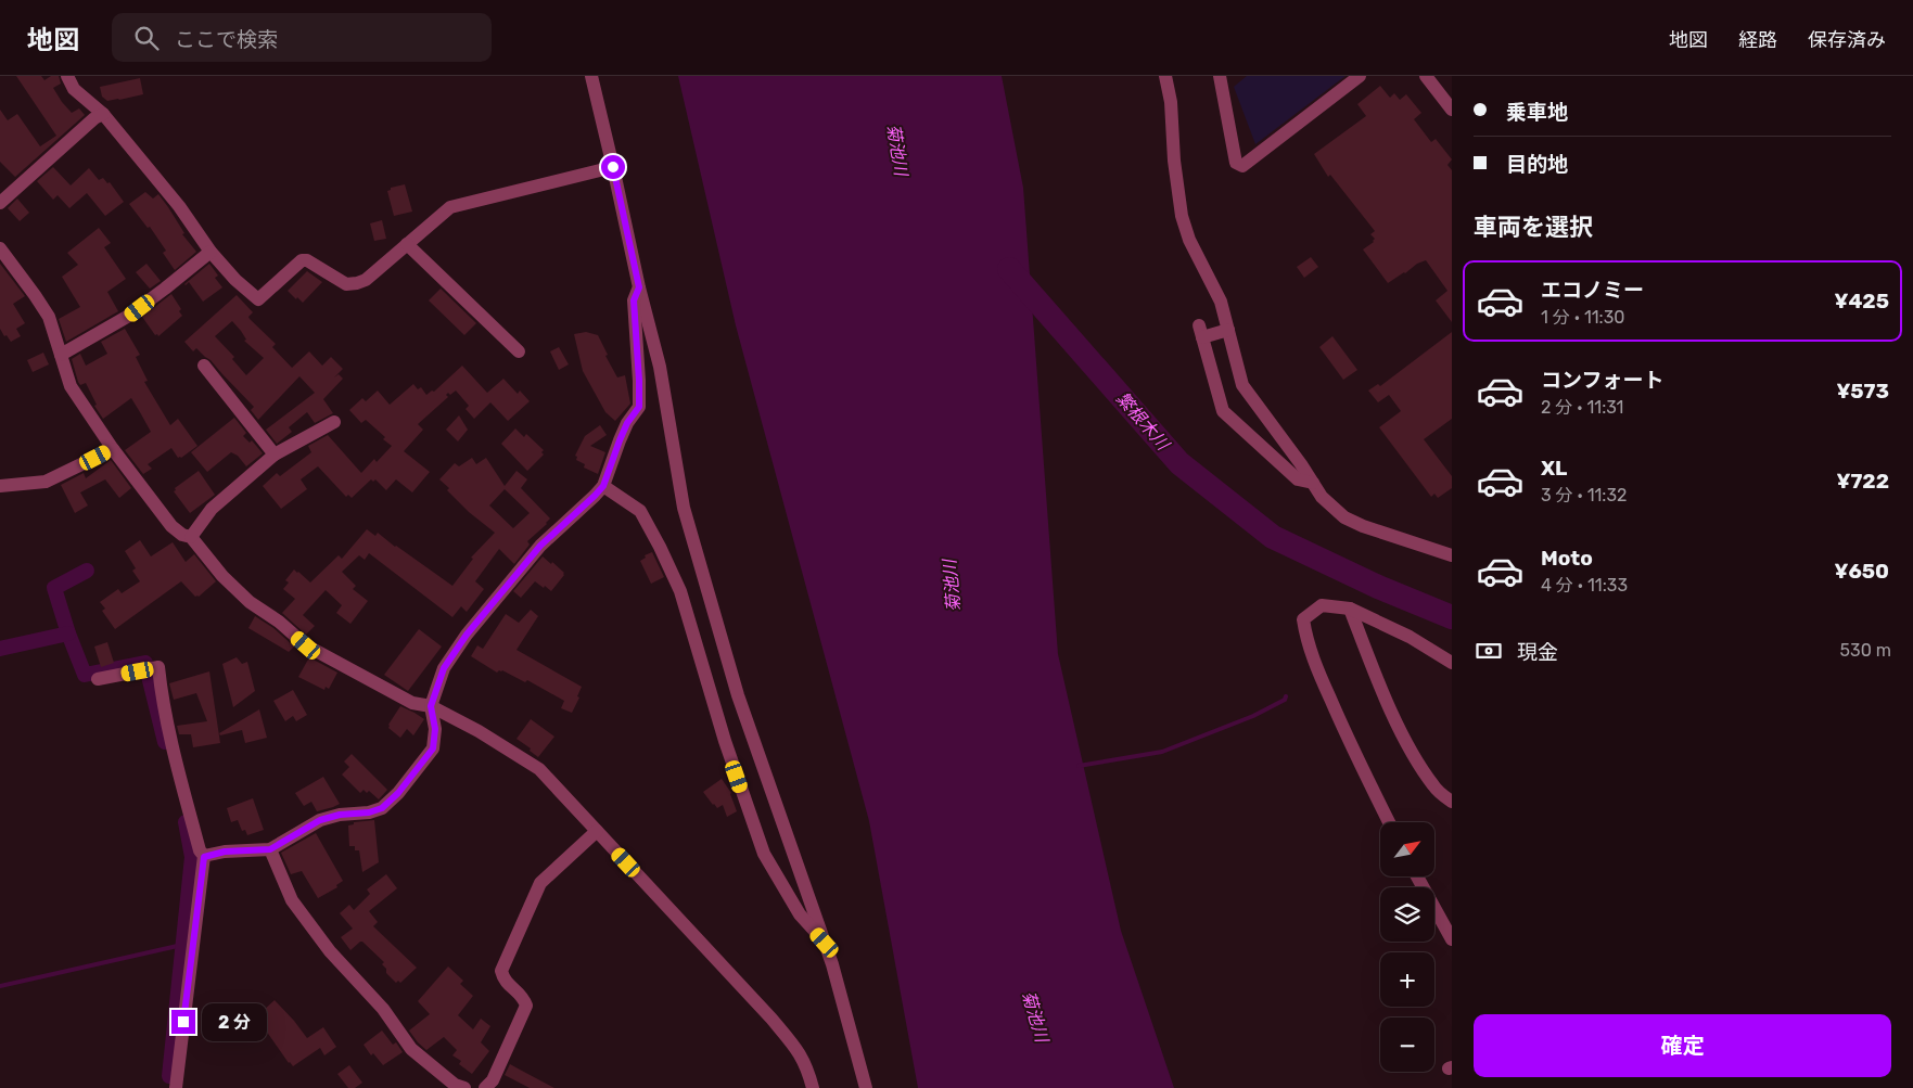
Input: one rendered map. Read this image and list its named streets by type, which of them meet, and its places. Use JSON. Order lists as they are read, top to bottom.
{
  "water": ["菊池川", "繁根木川"],
  "north": "top right",
  "page": {
    "header": "地図",
    "search": "ここで検索",
    "nav": ["地図", "経路", "保存済み"],
    "banner": ["乗車地", "目的地"],
    "heading": "車両を選択",
    "list": [
      {
        "name": "エコノミー",
        "note": "1 分 · 11:30",
        "value": "¥425"
      },
      {
        "name": "コンフォート",
        "note": "2 分 · 11:31",
        "value": "¥573"
      },
      {
        "name": "XL",
        "note": "3 分 · 11:32",
        "value": "¥722"
      },
      {
        "name": "Moto",
        "note": "4 分 · 11:33",
        "value": "¥650"
      }
    ],
    "pay": ["現金", "530 m"],
    "map_buttons": ["+", "−"],
    "bubble": "2 分",
    "buttons": "確定"
  }
}
